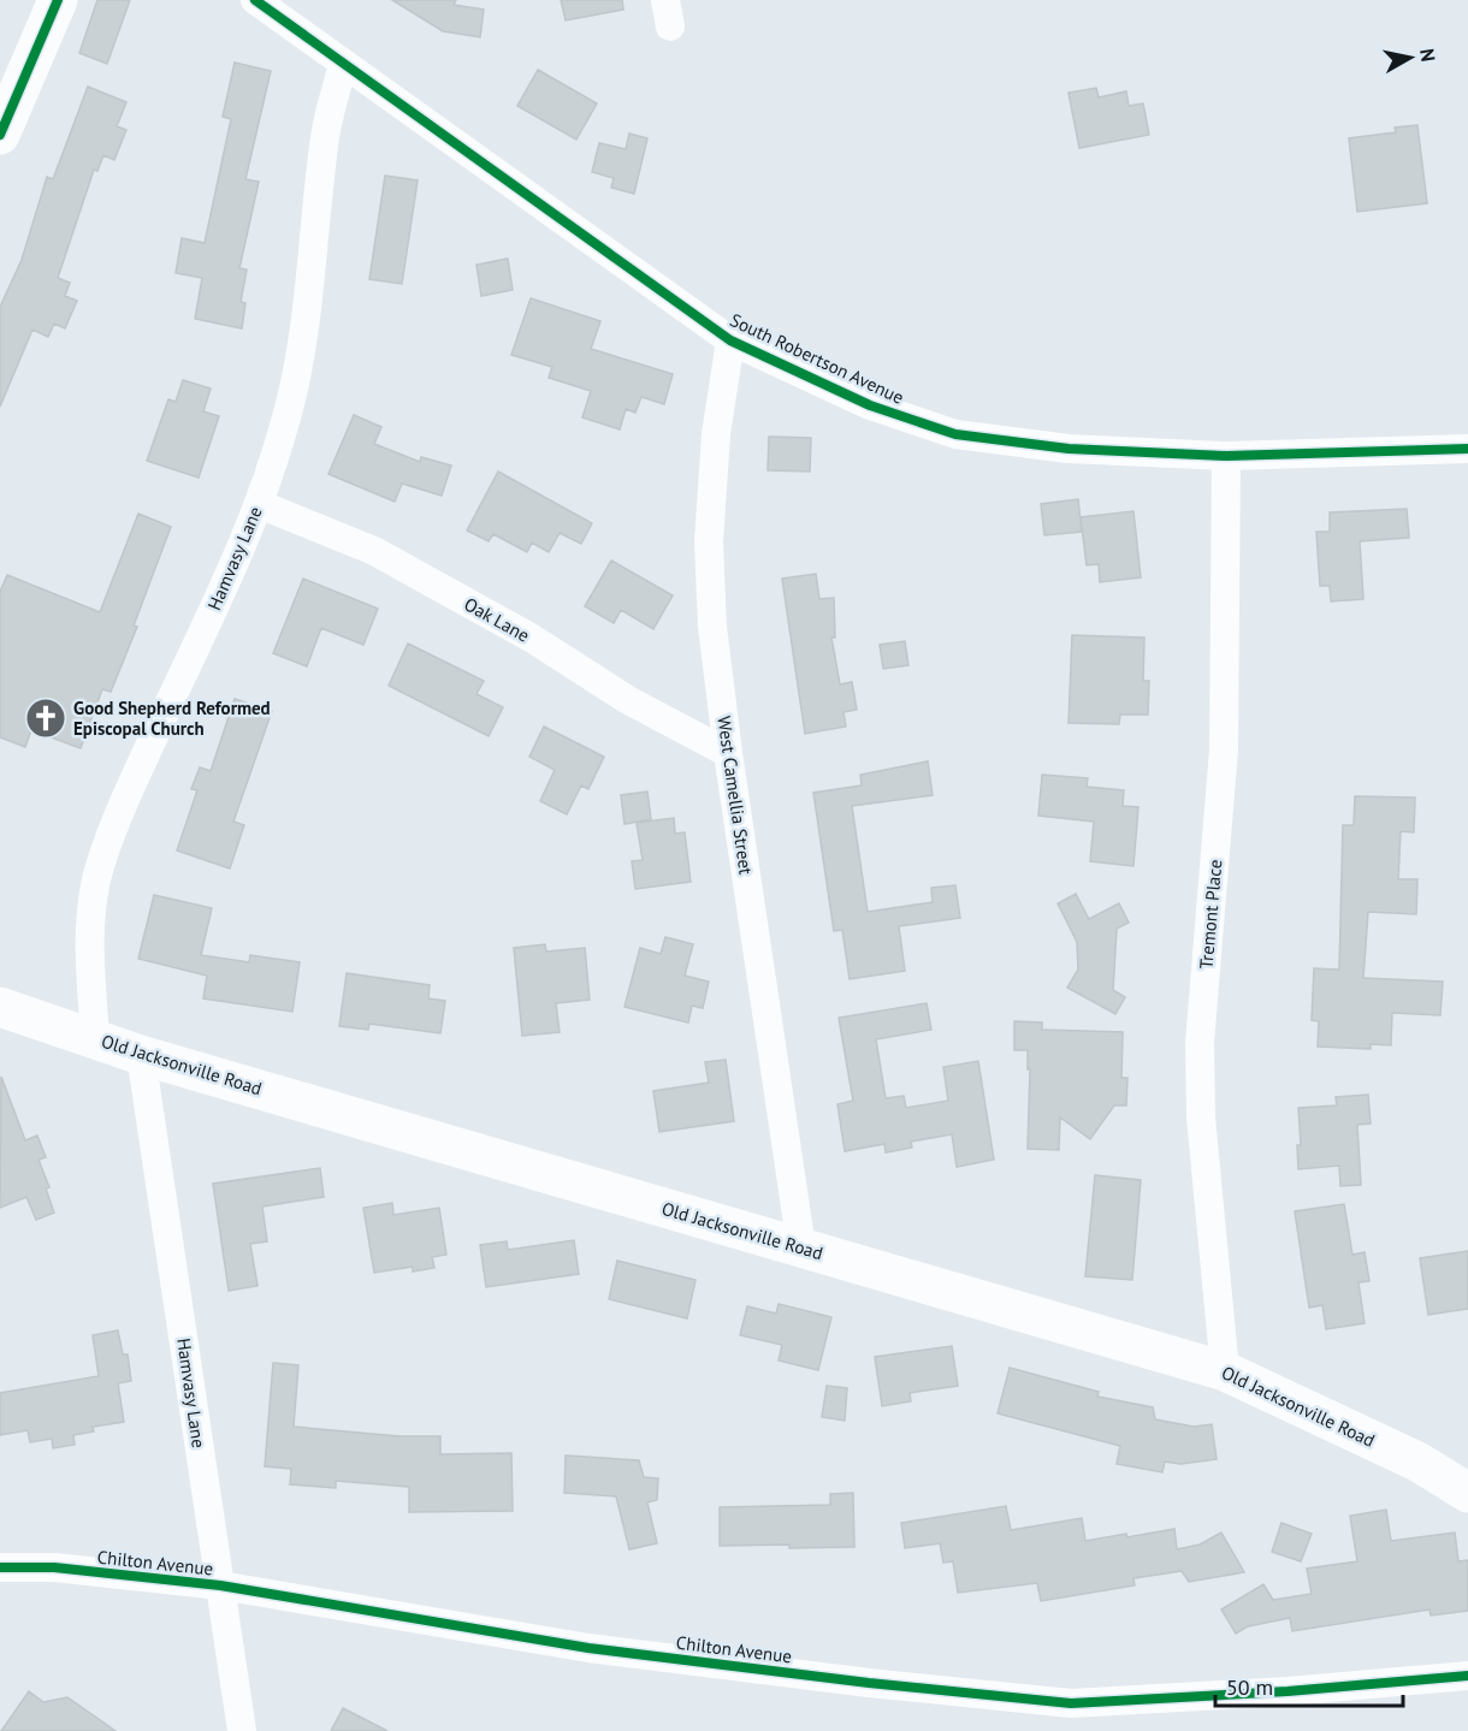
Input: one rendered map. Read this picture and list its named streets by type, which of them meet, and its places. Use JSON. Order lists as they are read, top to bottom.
{
  "streets": {
    "main road": ["Old Jacksonville Road"],
    "street": [
      "South Robertson Avenue",
      "Hamvasy Lane",
      "Oak Lane",
      "West Camellia Street",
      "Tremont Place",
      "Chilton Avenue"
    ]
  },
  "crossings": [
    ["South Robertson Avenue", "Hamvasy Lane"],
    ["South Robertson Avenue", "West Camellia Street"],
    ["South Robertson Avenue", "Tremont Place"],
    ["Hamvasy Lane", "Oak Lane"],
    ["Hamvasy Lane", "Old Jacksonville Road"],
    ["Hamvasy Lane", "Chilton Avenue"],
    ["Oak Lane", "West Camellia Street"],
    ["West Camellia Street", "Old Jacksonville Road"],
    ["Tremont Place", "Old Jacksonville Road"]
  ],
  "places": {
    "church": ["Good Shepherd Reformed Episcopal Church"]
  },
  "scale_bar": "50 m",
  "north": "right"
}
